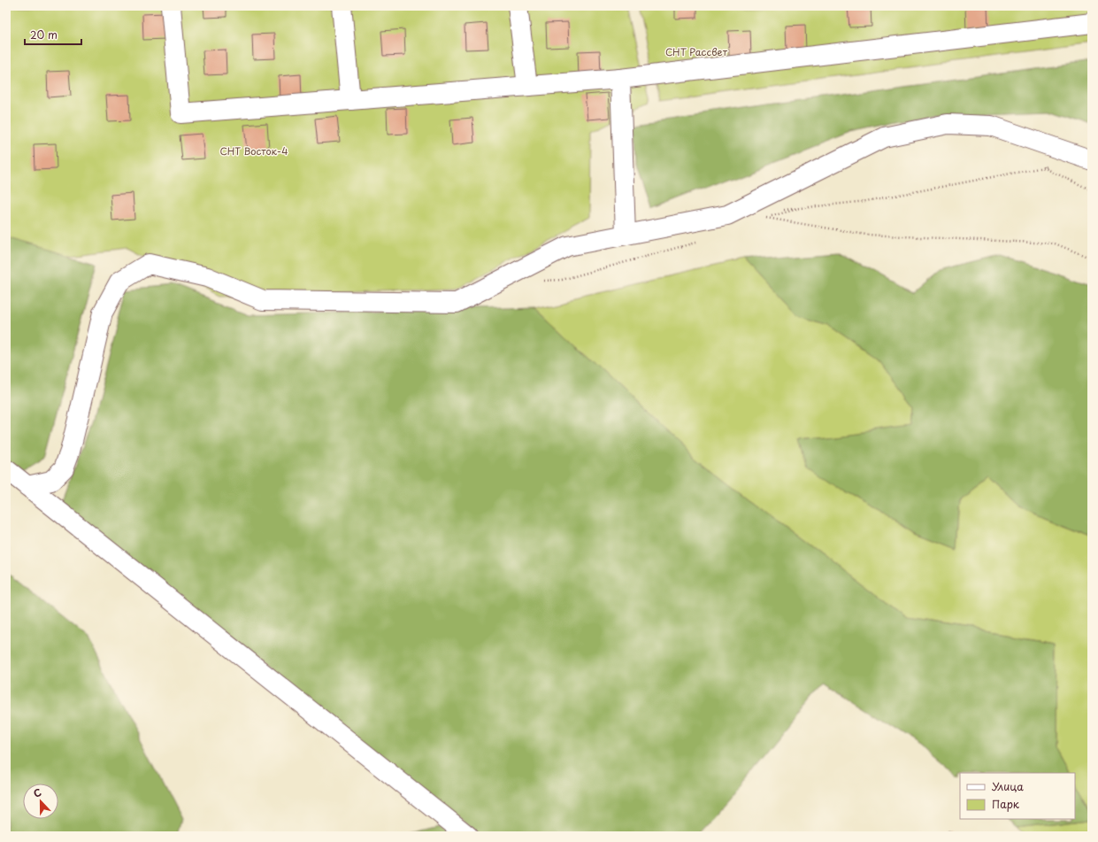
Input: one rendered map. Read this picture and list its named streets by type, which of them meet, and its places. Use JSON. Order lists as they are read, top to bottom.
{
  "parks": ["СНТ Рассвет", "СНТ Восток-4"],
  "legend": ["Улица", "Парк"],
  "scale_bar": "20 m",
  "north": "top"
}
